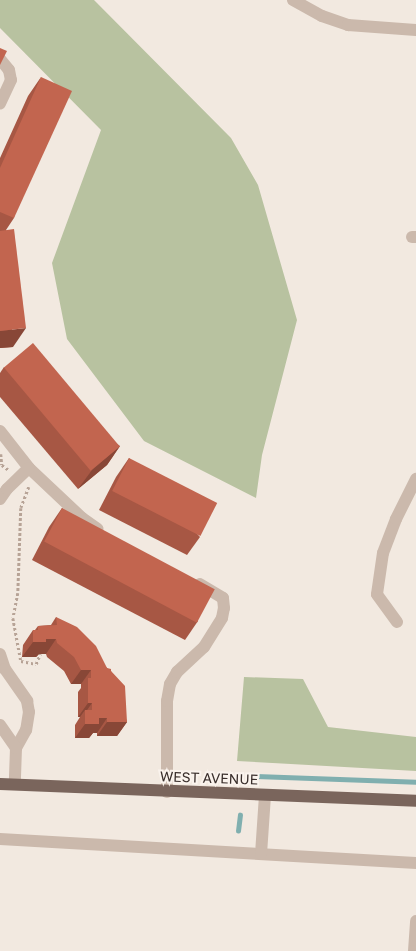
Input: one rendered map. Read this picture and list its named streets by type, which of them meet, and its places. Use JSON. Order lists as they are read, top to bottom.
{
  "streets": {
    "main road": ["WEST AVENUE"]
  }
}
